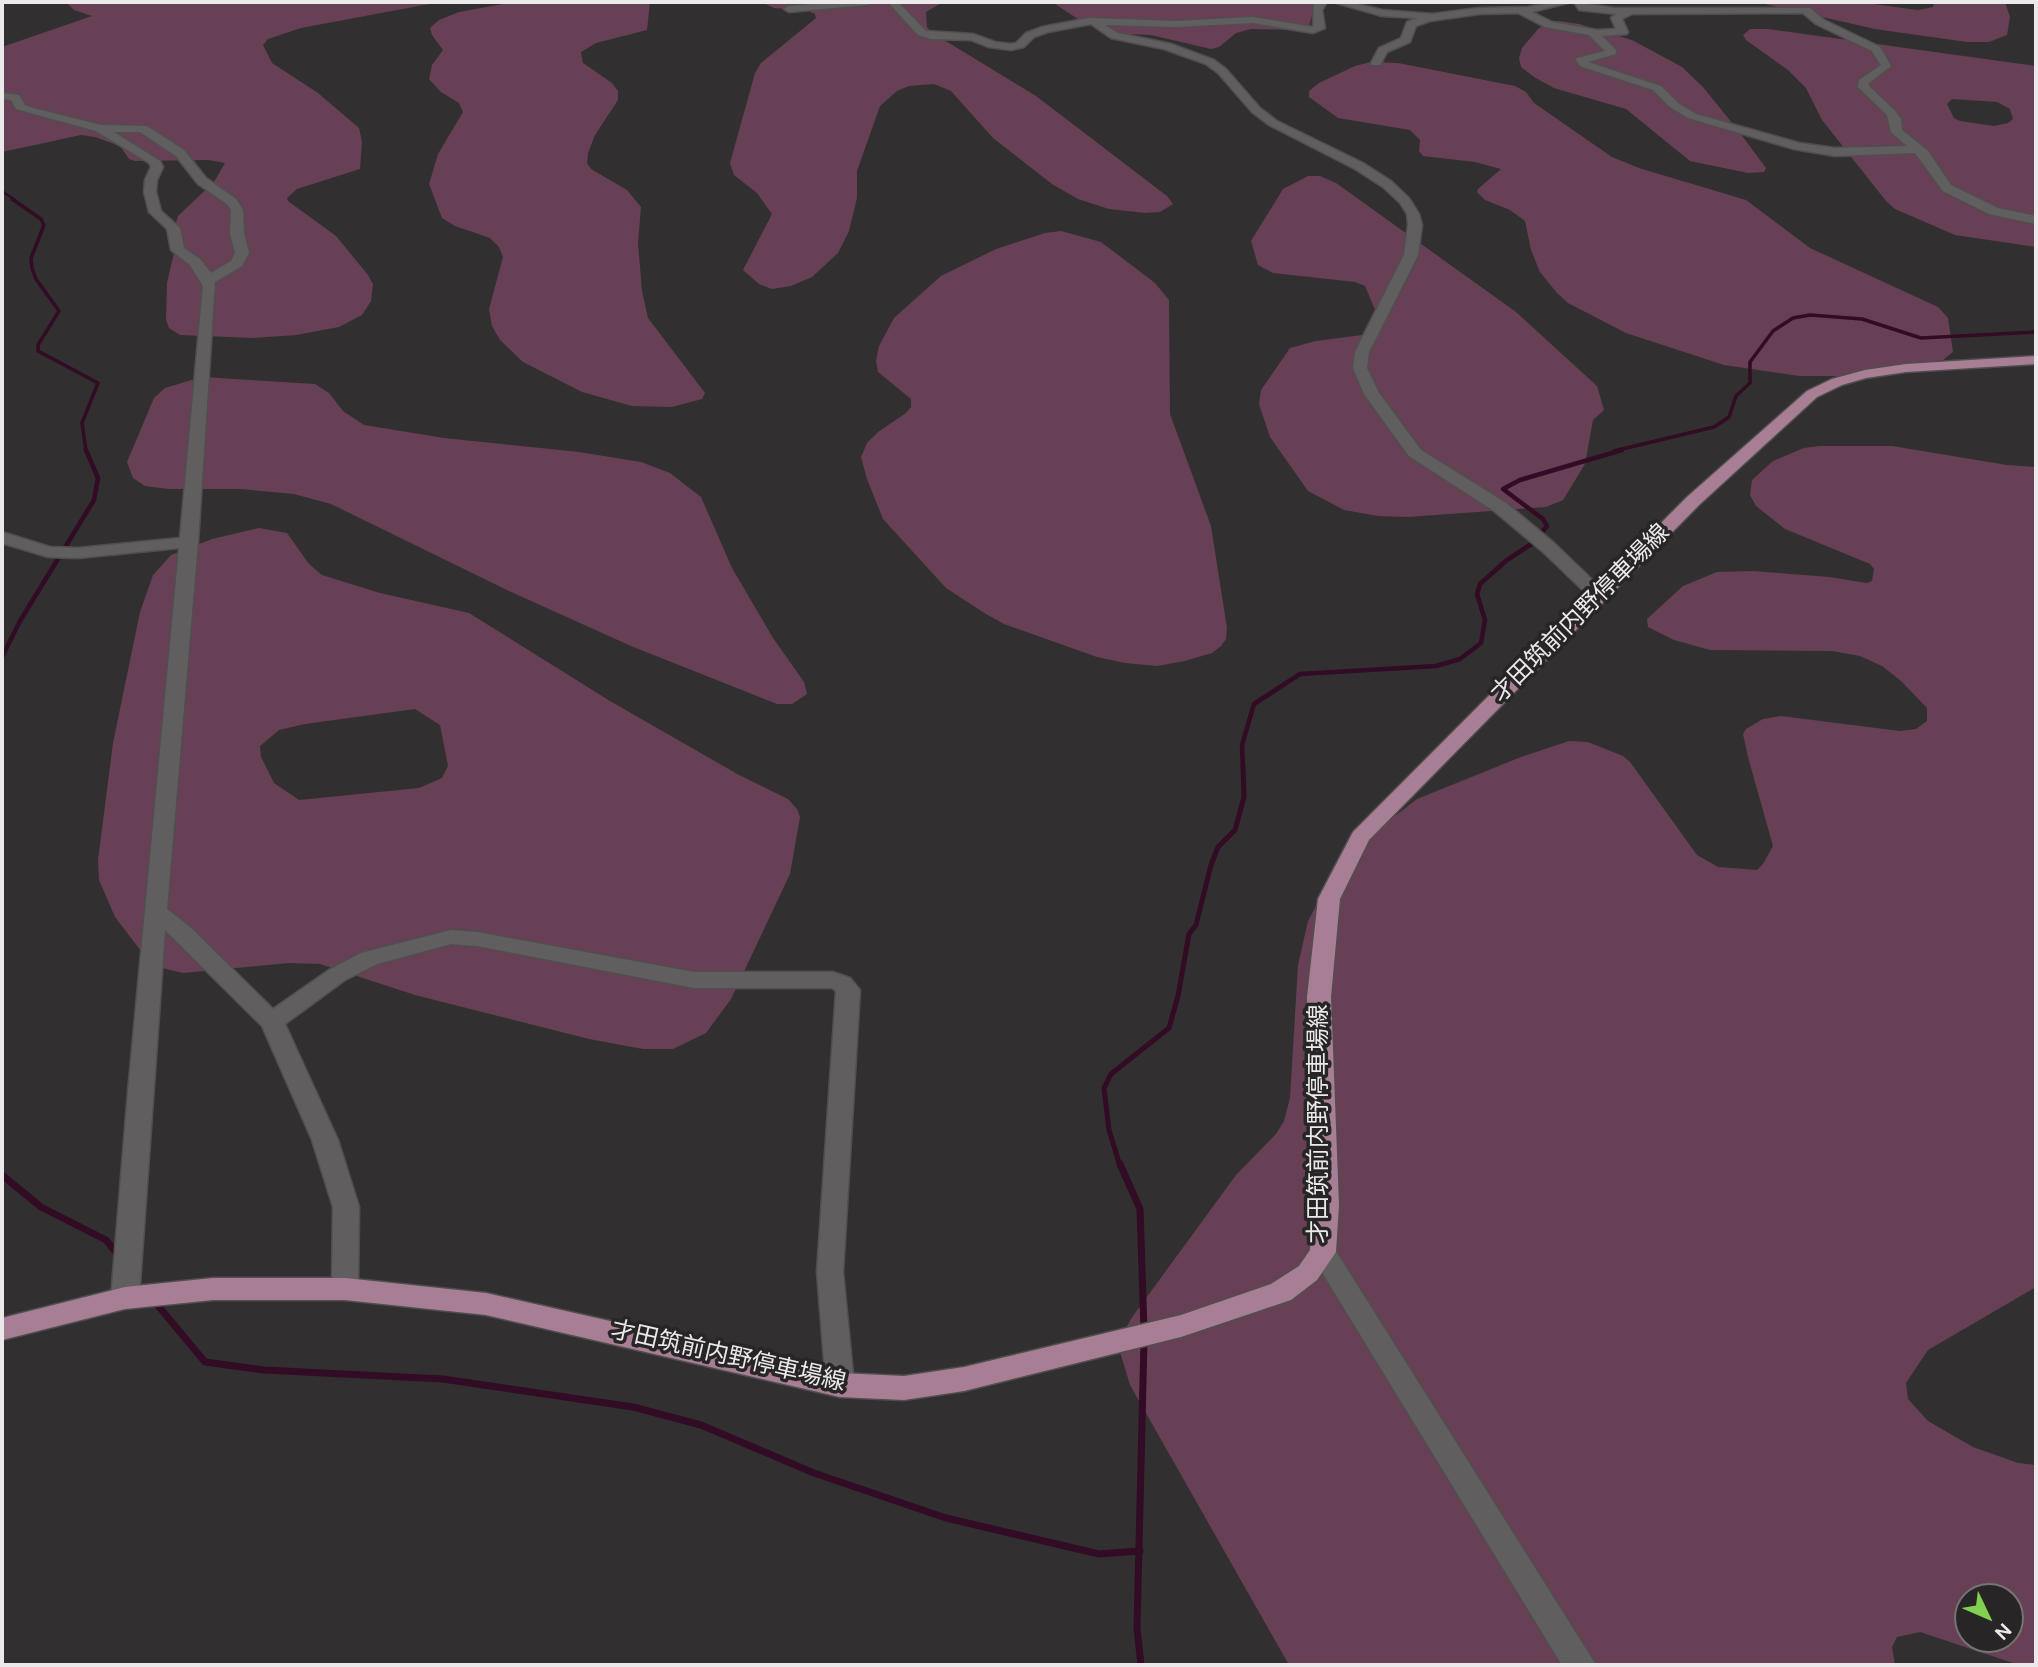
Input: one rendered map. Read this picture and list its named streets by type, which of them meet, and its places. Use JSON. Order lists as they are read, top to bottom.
{
  "streets": {
    "main road": ["才田筑前内野停車場線"]
  },
  "north": "bottom right"
}
